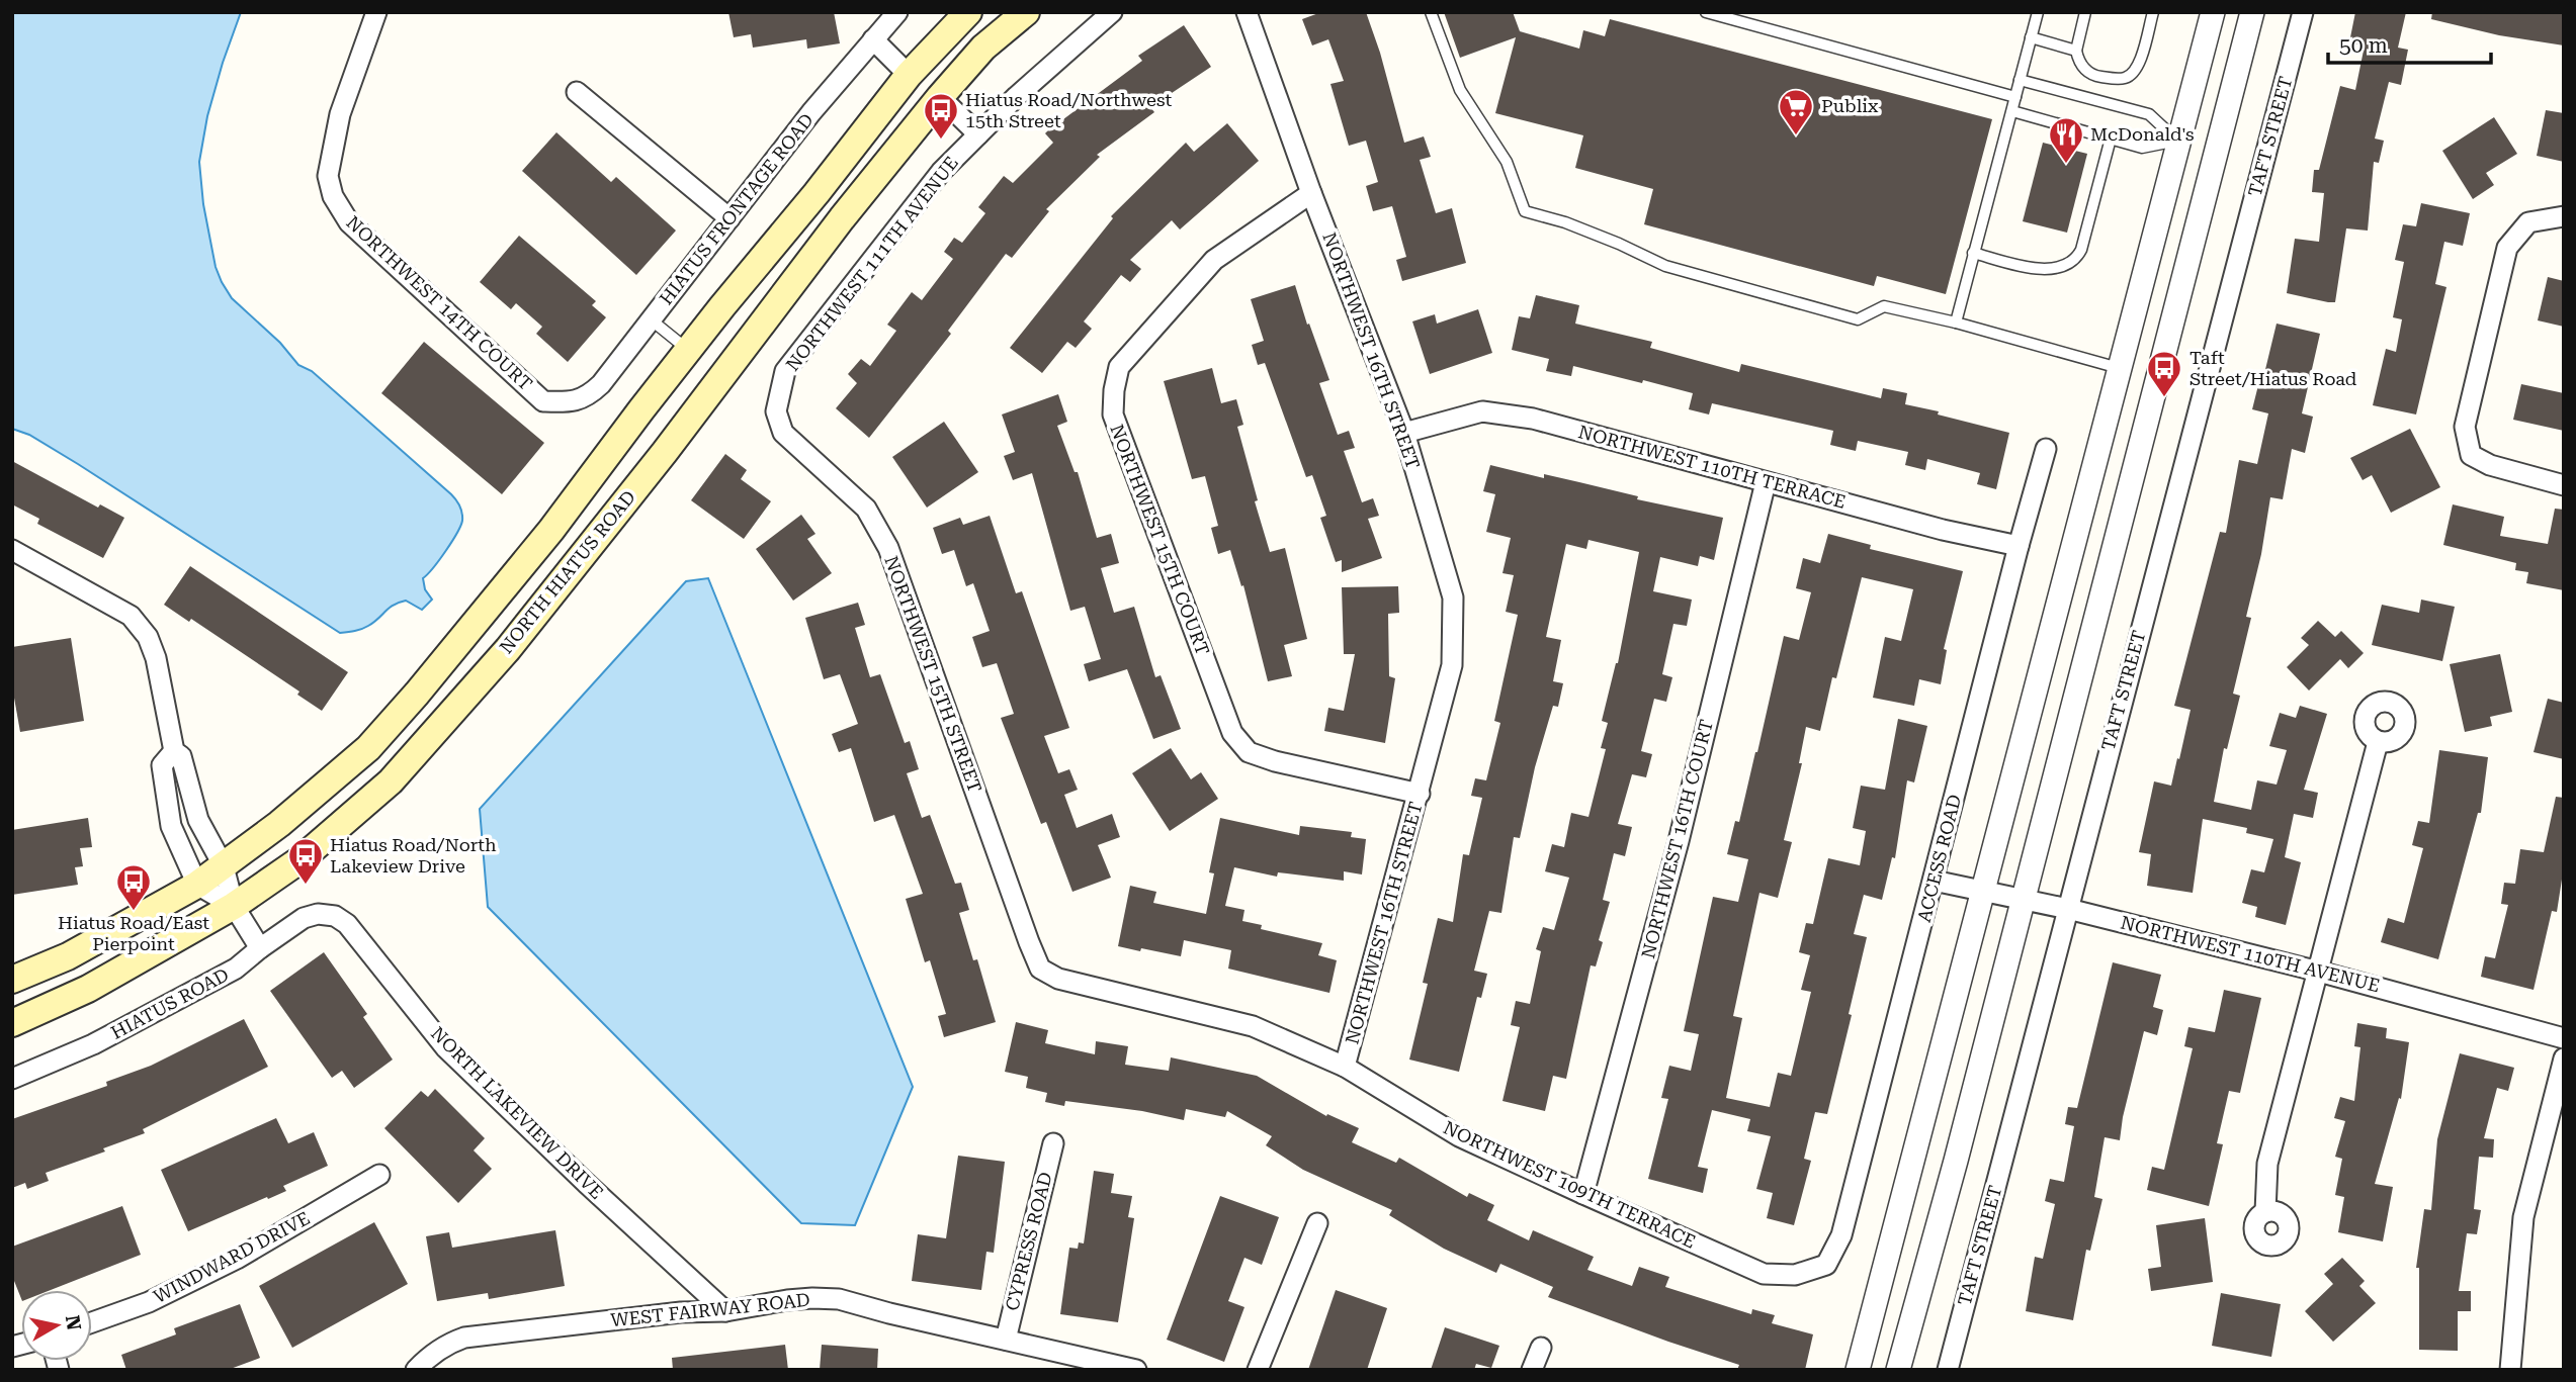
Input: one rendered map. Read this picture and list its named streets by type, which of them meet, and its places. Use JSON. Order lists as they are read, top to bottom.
{
  "streets": {
    "main road": ["NORTH HIATUS ROAD"],
    "street": [
      "TAFT STREET",
      "HIATUS FRONTAGE ROAD",
      "NORTHWEST 111TH AVENUE",
      "NORTHWEST 14TH COURT",
      "NORTHWEST 16TH STREET",
      "NORTHWEST 110TH TERRACE",
      "NORTHWEST 15TH COURT",
      "NORTHWEST 15TH STREET",
      "NORTHWEST 16TH COURT",
      "ACCESS ROAD",
      "NORTHWEST 110TH AVENUE",
      "HIATUS ROAD",
      "NORTH LAKEVIEW DRIVE",
      "NORTHWEST 109TH TERRACE",
      "CYPRESS ROAD",
      "WINDWARD DRIVE",
      "WEST FAIRWAY ROAD"
    ]
  },
  "crossings": [
    ["TAFT STREET", "NORTHWEST 110TH AVENUE"],
    ["HIATUS FRONTAGE ROAD", "NORTHWEST 14TH COURT"],
    ["NORTHWEST 111TH AVENUE", "NORTHWEST 15TH STREET"],
    ["NORTHWEST 16TH STREET", "NORTHWEST 110TH TERRACE"],
    ["NORTHWEST 16TH STREET", "NORTHWEST 15TH COURT"],
    ["NORTHWEST 16TH STREET", "NORTHWEST 109TH TERRACE"],
    ["NORTHWEST 110TH TERRACE", "NORTHWEST 16TH COURT"],
    ["NORTHWEST 110TH TERRACE", "ACCESS ROAD"],
    ["NORTHWEST 15TH STREET", "NORTHWEST 109TH TERRACE"],
    ["NORTHWEST 16TH COURT", "NORTHWEST 109TH TERRACE"],
    ["ACCESS ROAD", "NORTHWEST 110TH AVENUE"],
    ["ACCESS ROAD", "NORTHWEST 109TH TERRACE"],
    ["HIATUS ROAD", "NORTH LAKEVIEW DRIVE"],
    ["NORTH LAKEVIEW DRIVE", "WEST FAIRWAY ROAD"],
    ["CYPRESS ROAD", "WEST FAIRWAY ROAD"]
  ],
  "places": {
    "supermarket": ["Publix"],
    "bus stop": [
      "Hiatus Road/Northwest 15th Street",
      "Taft Street/Hiatus Road",
      "Hiatus Road/North Lakeview Drive",
      "Hiatus Road/East Pierpoint"
    ],
    "restaurant": ["McDonald's"]
  },
  "scale_bar": "50 m",
  "north": "right"
}
